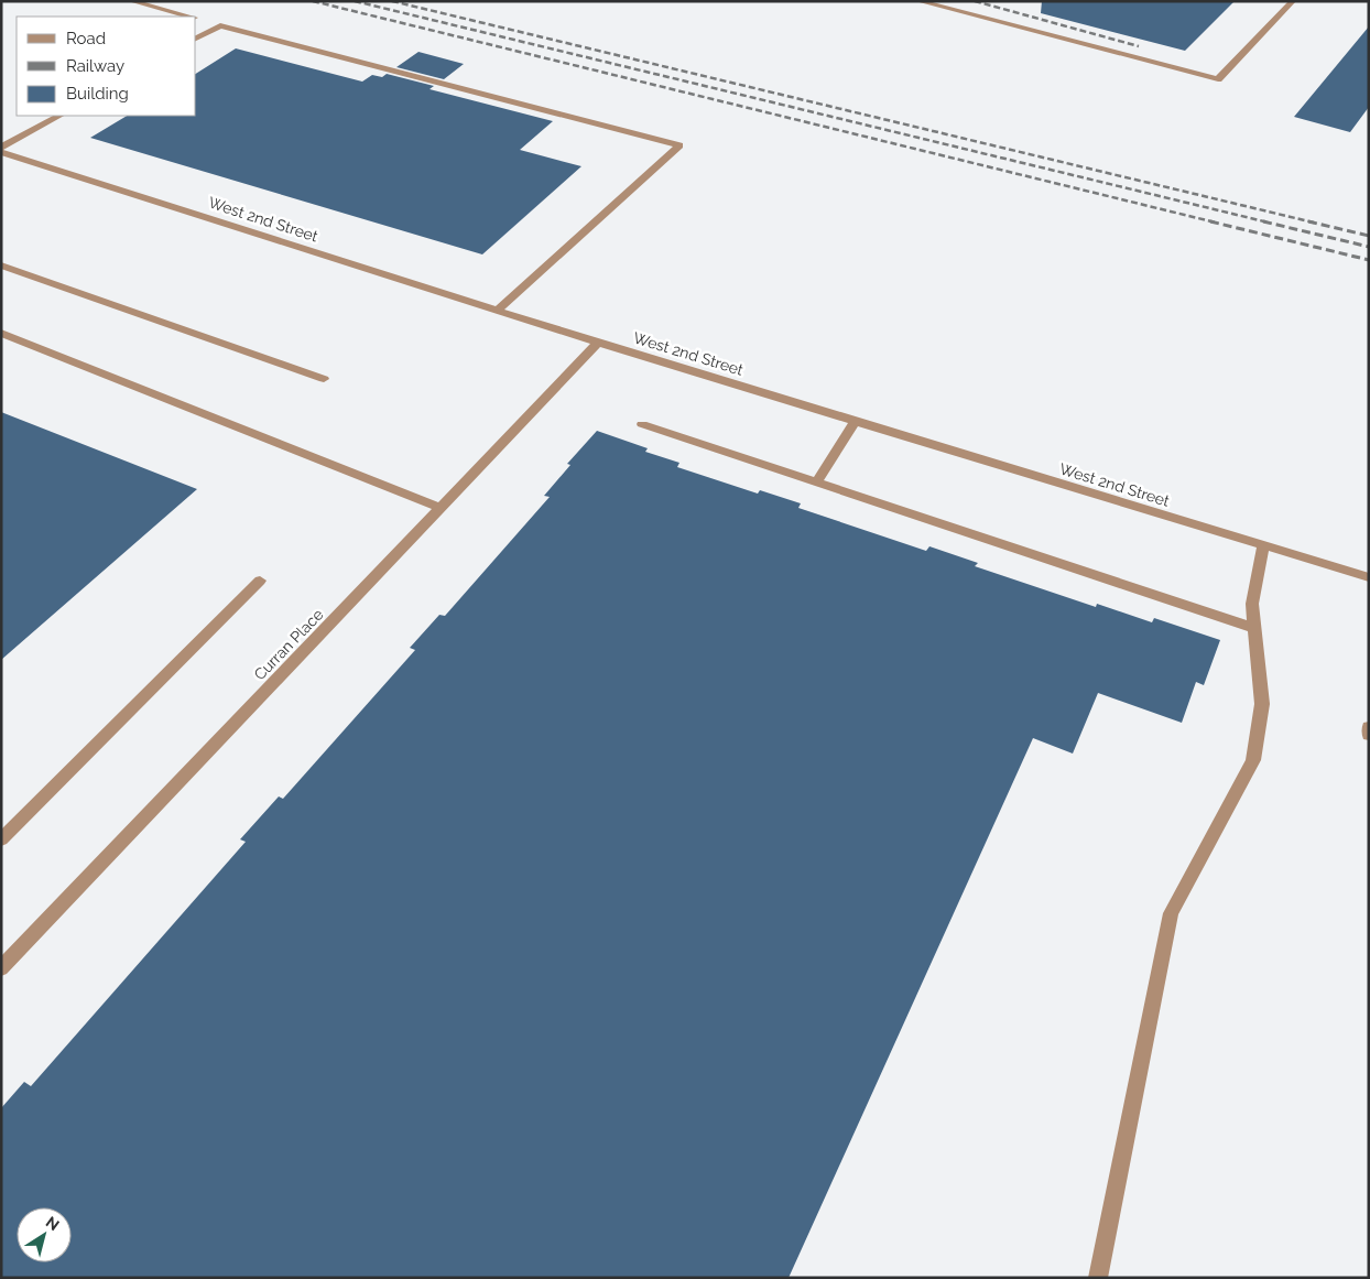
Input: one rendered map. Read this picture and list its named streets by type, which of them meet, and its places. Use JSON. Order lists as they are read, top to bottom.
{
  "streets": {
    "street": ["West 2nd Street", "Curran Place"]
  },
  "crossings": [
    ["West 2nd Street", "Curran Place"]
  ],
  "legend": ["Road", "Railway", "Building"],
  "north": "top right"
}
